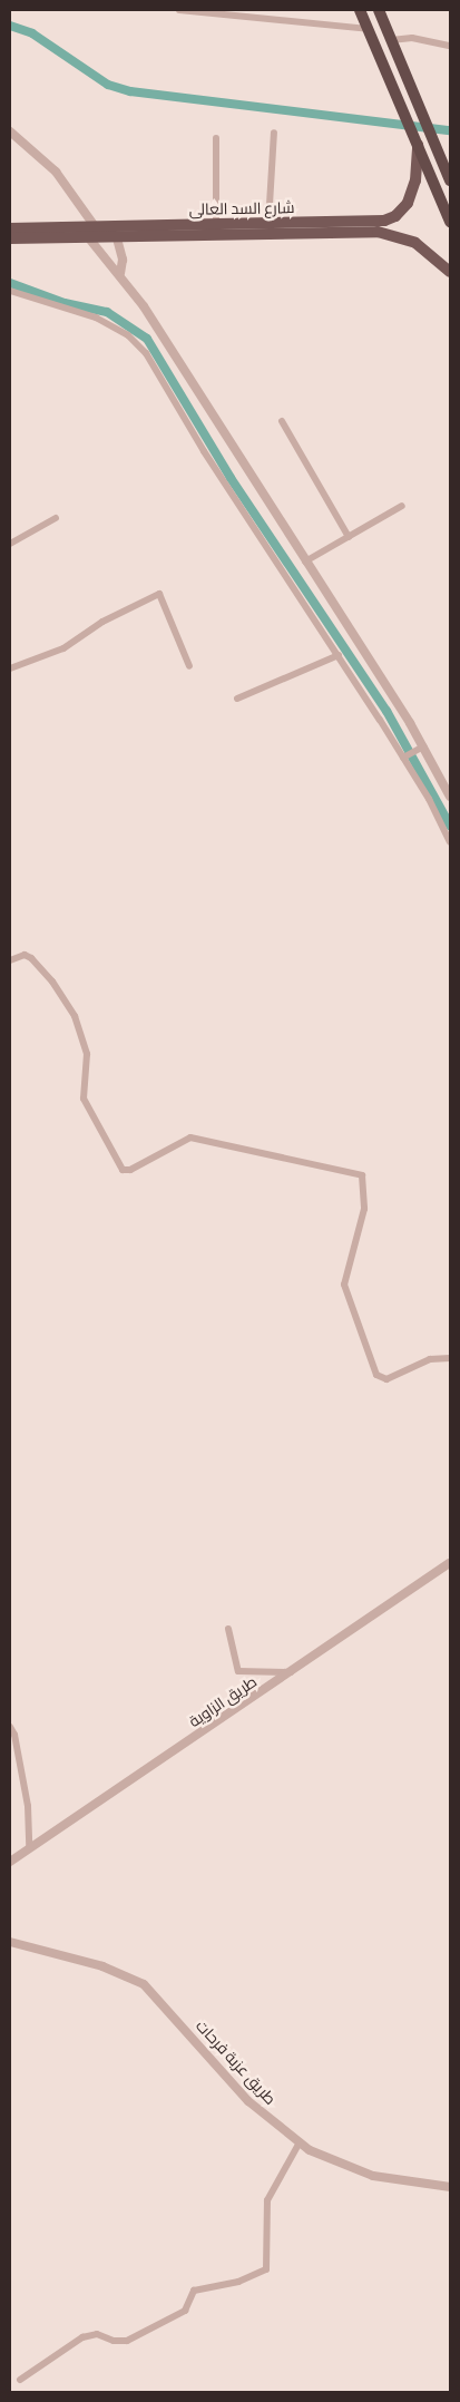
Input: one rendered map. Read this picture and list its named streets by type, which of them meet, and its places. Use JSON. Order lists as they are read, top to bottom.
{
  "streets": {
    "main road": ["شارع السد العالى"],
    "street": ["طريق الزاوية", "طريق عزبة فرحات"]
  }
}
